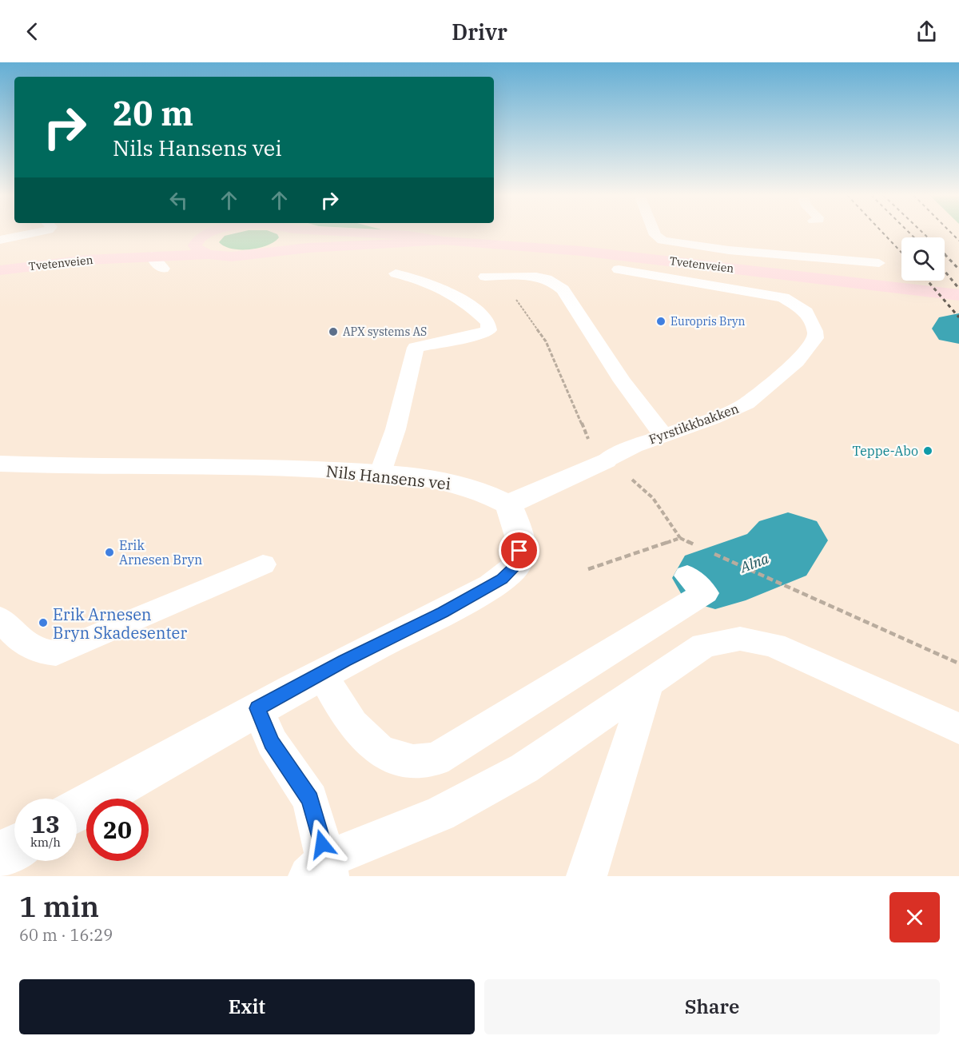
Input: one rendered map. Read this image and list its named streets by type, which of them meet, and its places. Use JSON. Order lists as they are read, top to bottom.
{
  "streets": {
    "main road": ["Tvetenveien"],
    "street": ["Fyrstikkbakken", "Nils Hansens vei"]
  },
  "crossings": [
    ["Tvetenveien", "Fyrstikkbakken"],
    ["Fyrstikkbakken", "Nils Hansens vei"]
  ],
  "water": ["Alna"],
  "places": [
    "Europris Bryn",
    "APX systems AS",
    "Teppe-Abo",
    "Erik Arnesen Bryn",
    "Erik Arnesen Bryn Skadesenter"
  ],
  "page": {
    "header": "Drivr",
    "turn": ["20 m", "Nils Hansens vei"],
    "speed": "13 km/h",
    "limit": "20",
    "heading": ["1 min", "60 m · 16:29"],
    "buttons": ["Exit", "Share"]
  }
}
